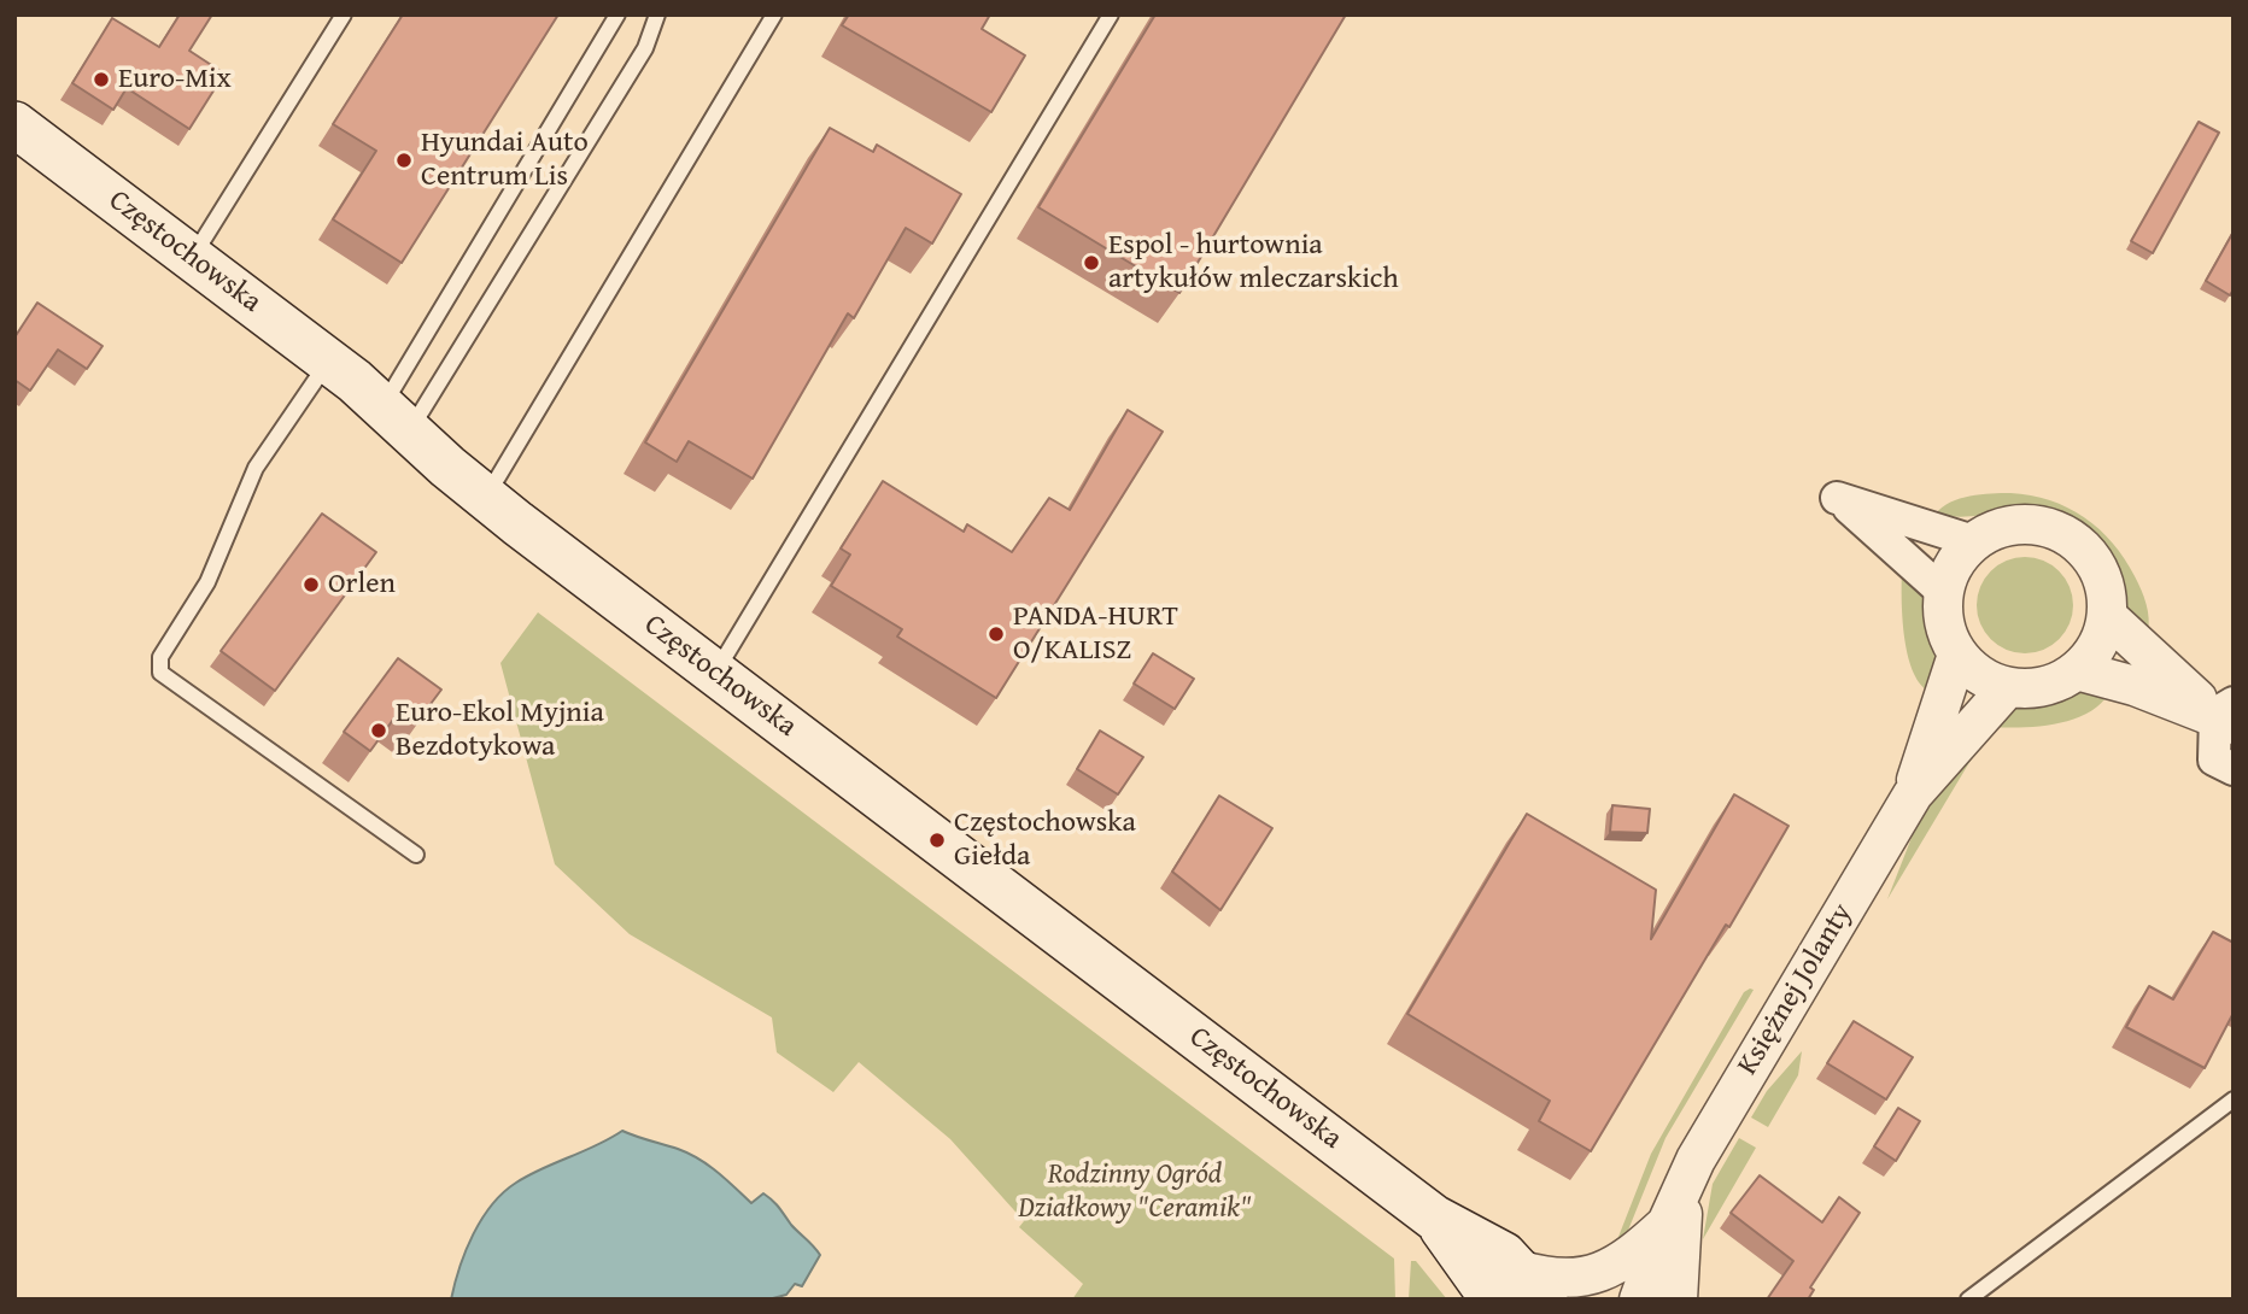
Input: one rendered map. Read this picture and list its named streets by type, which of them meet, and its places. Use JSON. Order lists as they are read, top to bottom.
{
  "streets": {
    "main road": ["Częstochowska"],
    "street": ["Księżnej Jolanty"]
  },
  "parks": ["Rodzinny Ogród Działkowy \"Ceramik\""],
  "places": [
    "Euro-Mix",
    "Hyundai Auto Centrum Lis",
    "Espol - hurtownia artykułów mleczarskich",
    "Orlen",
    "PANDA-HURT O/KALISZ",
    "Euro-Ekol Myjnia Bezdotykowa",
    "Częstochowska Giełda"
  ]
}
